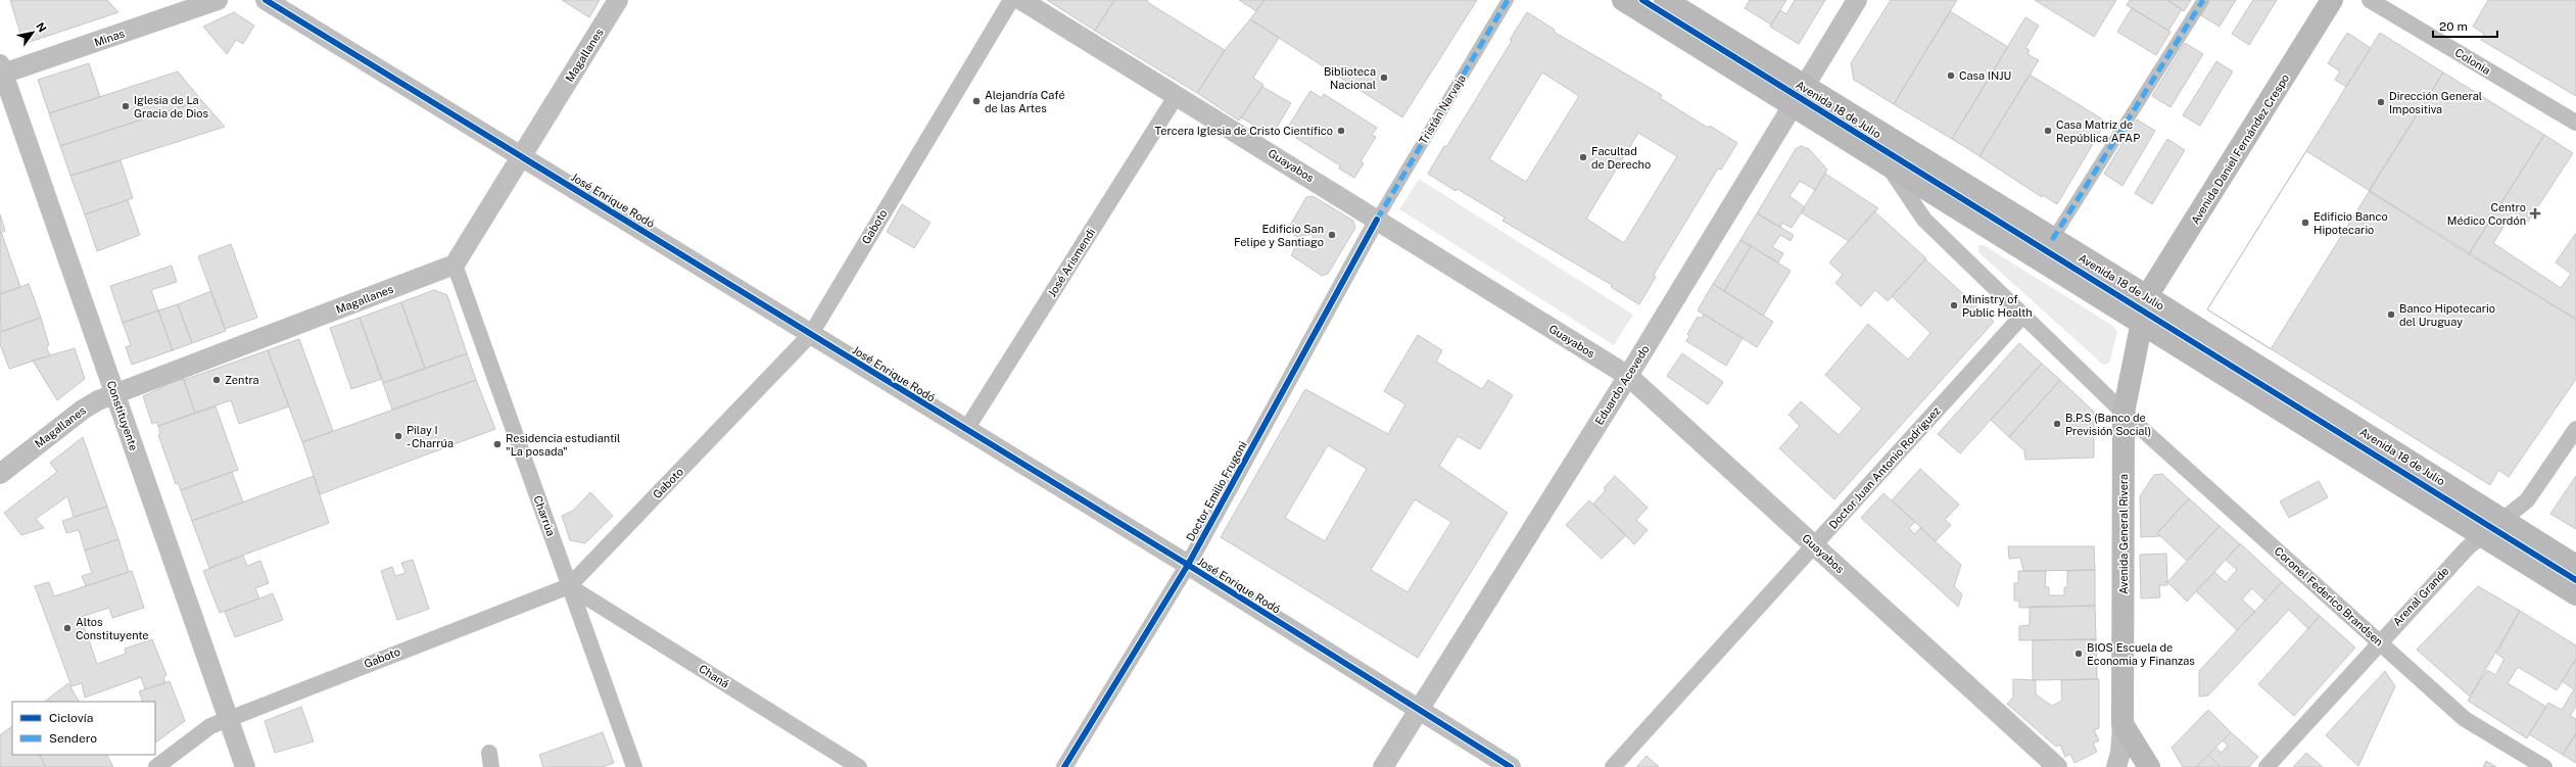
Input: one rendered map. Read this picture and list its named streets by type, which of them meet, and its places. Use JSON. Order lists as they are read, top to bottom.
{
  "streets": {
    "main road": ["Avenida 18 de Julio", "Avenida Daniel Fernández Crespo", "Avenida General Rivera"],
    "street": [
      "Minas",
      "Magallanes",
      "Colonia",
      "Tristán Narvaja",
      "Guayabos",
      "José Enrique Rodó",
      "Gaboto",
      "José Arismendi",
      "Eduardo Acevedo",
      "Constituyente",
      "Doctor Juan Antonio Rodríguez",
      "Doctor Emilio Frugoni",
      "Charrúa",
      "Coronel Federico Brandsen",
      "Arenal Grande",
      "Chaná"
    ]
  },
  "crossings": [
    ["Minas", "Constituyente"],
    ["Magallanes", "José Enrique Rodó"],
    ["Magallanes", "Constituyente"],
    ["Magallanes", "Charrúa"],
    ["Tristán Narvaja", "Guayabos"],
    ["Tristán Narvaja", "Doctor Emilio Frugoni"],
    ["Avenida 18 de Julio", "Avenida Daniel Fernández Crespo"],
    ["Avenida 18 de Julio", "Eduardo Acevedo"],
    ["Avenida 18 de Julio", "Doctor Juan Antonio Rodríguez"],
    ["Avenida 18 de Julio", "Avenida General Rivera"],
    ["Avenida 18 de Julio", "Coronel Federico Brandsen"],
    ["Avenida 18 de Julio", "Arenal Grande"],
    ["Avenida Daniel Fernández Crespo", "Avenida General Rivera"],
    ["Guayabos", "José Arismendi"],
    ["Guayabos", "Eduardo Acevedo"],
    ["Guayabos", "Doctor Juan Antonio Rodríguez"],
    ["Guayabos", "Doctor Emilio Frugoni"],
    ["José Enrique Rodó", "Gaboto"],
    ["José Enrique Rodó", "José Arismendi"],
    ["José Enrique Rodó", "Eduardo Acevedo"],
    ["José Enrique Rodó", "Doctor Emilio Frugoni"],
    ["Gaboto", "Constituyente"],
    ["Gaboto", "Charrúa"],
    ["Gaboto", "Chaná"],
    ["Charrúa", "Chaná"],
    ["Avenida General Rivera", "Coronel Federico Brandsen"],
    ["Coronel Federico Brandsen", "Arenal Grande"]
  ],
  "places": {
    "other": [
      "Casa INJU",
      "Biblioteca Nacional",
      "Alejandría Café de las Artes",
      "Dirección General Impositiva",
      "Iglesia de La Gracia de Dios",
      "Tercera Iglesia de Cristo Científico",
      "Casa Matriz de República AFAP",
      "Facultad de Derecho",
      "Edificio Banco Hipotecario",
      "Edificio San Felipe y Santiago",
      "Ministry of Public Health",
      "Banco Hipotecario del Uruguay",
      "Zentra",
      "B.P.S (Banco de Previsión Social)",
      "Pilay I - Charrúa",
      "Residencia estudiantil \"La posada\"",
      "Altos Constituyente",
      "BIOS Escuela de Economia y Finanzas"
    ],
    "health": ["Centro Médico Cordón"]
  },
  "legend": ["Ciclovía", "Sendero"],
  "scale_bar": "20 m",
  "north": "top right"
}
